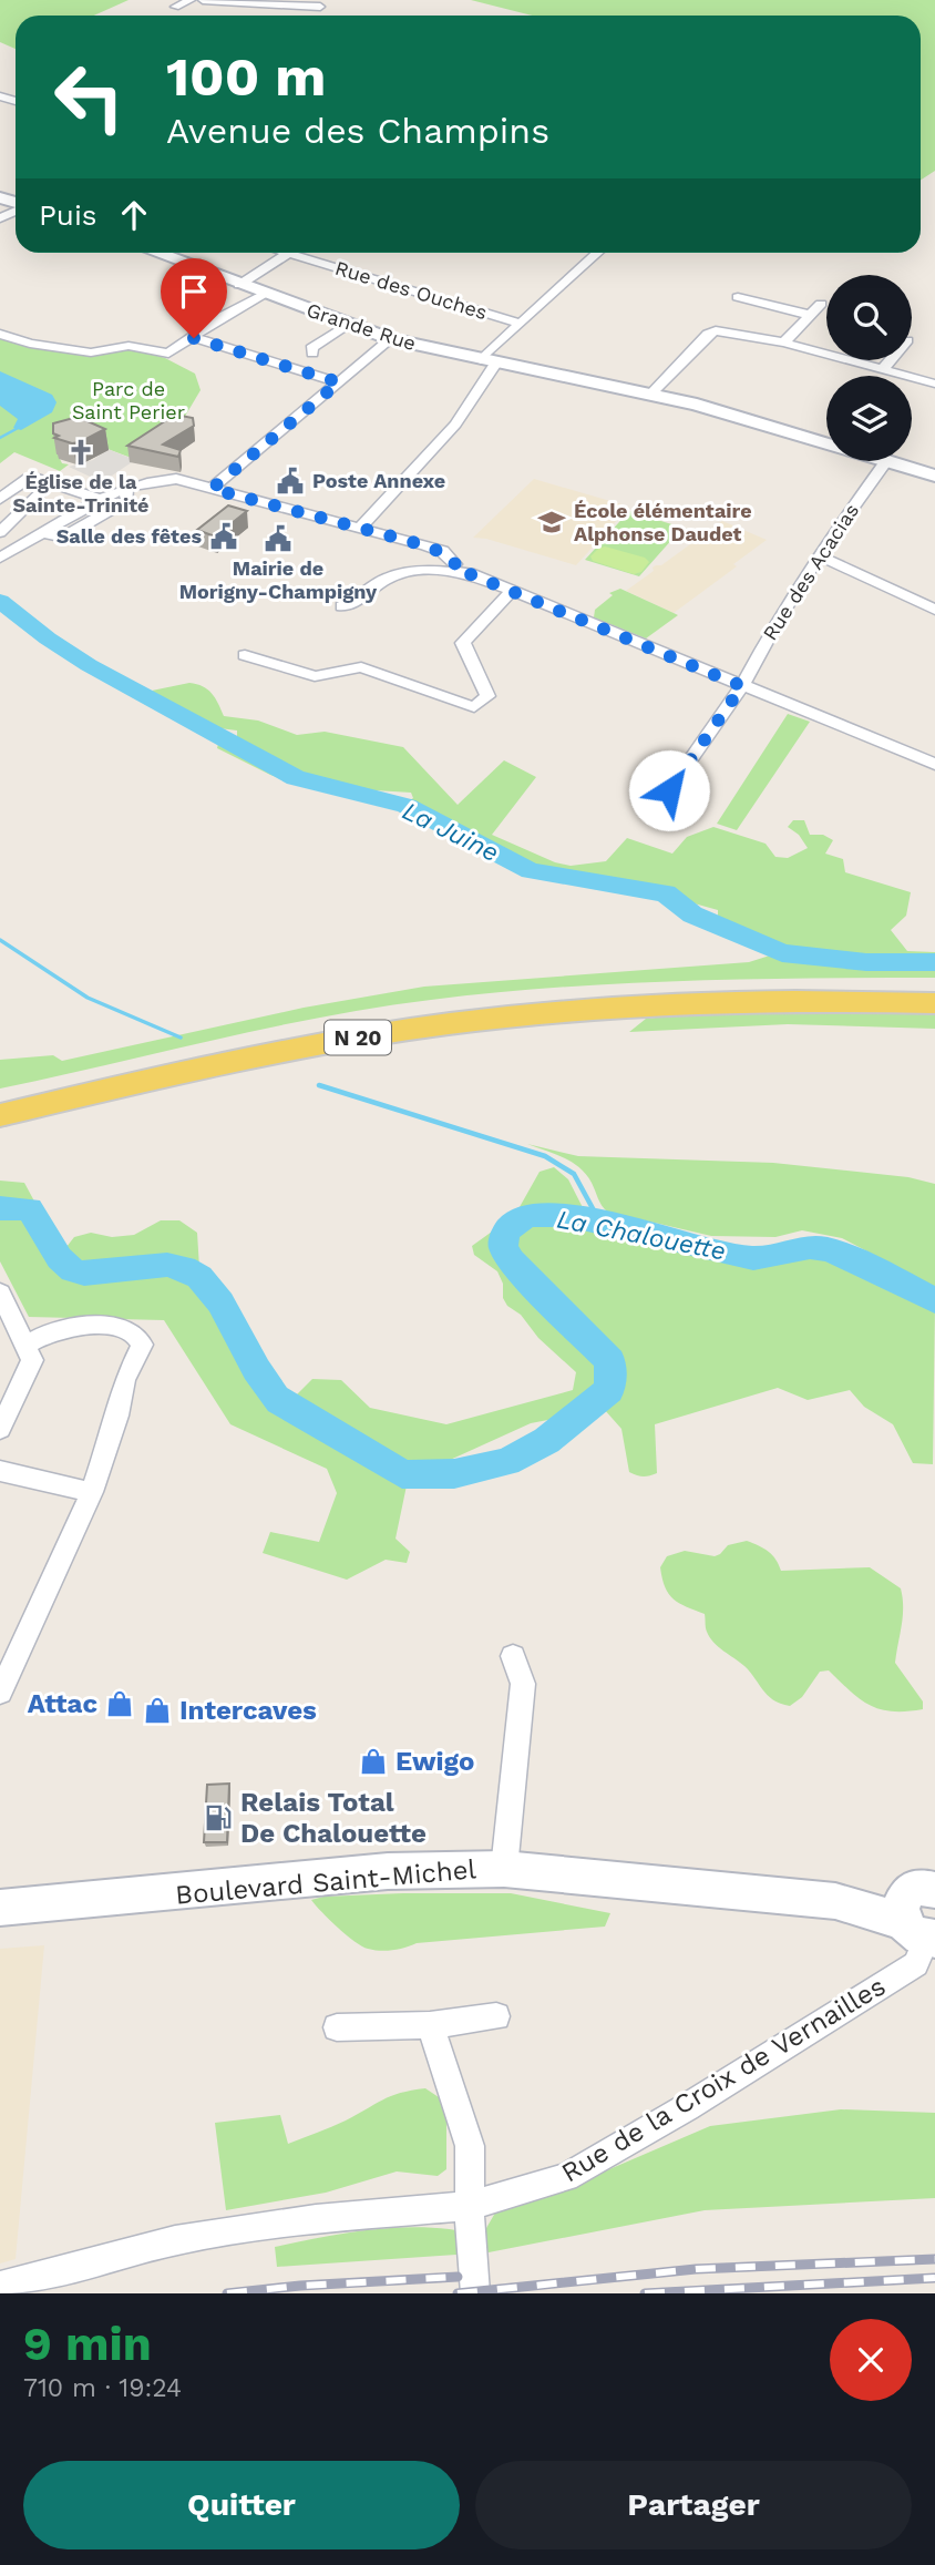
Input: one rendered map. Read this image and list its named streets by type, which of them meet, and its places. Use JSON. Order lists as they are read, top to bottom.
{
  "streets": {
    "main road": ["Grande Rue", "N 20", "Boulevard Saint-Michel"],
    "street": ["Rue des Ouches", "Rue des Acacias", "Rue de la Croix de Vernailles"]
  },
  "crossings": [
    ["Grande Rue", "Rue des Acacias"],
    ["Boulevard Saint-Michel", "Rue de la Croix de Vernailles"]
  ],
  "water": ["La Juine", "La Chalouette"],
  "parks": ["Parc de Saint Perier"],
  "places": {
    "church": ["Église de la Sainte-Trinité"],
    "public building": ["Poste Annexe", "Salle des fêtes", "Mairie de Morigny-Champigny"],
    "school or university": ["École élémentaire Alphonse Daudet"],
    "shop": ["Attac", "Intercaves", "Ewigo"],
    "fuel station": ["Relais Total De Chalouette"]
  },
  "page": {
    "turn": ["100 m", "Avenue des Champins"],
    "then": "Puis",
    "heading": ["9 min", "710 m · 19:24"],
    "buttons": ["Quitter", "Partager"]
  }
}
